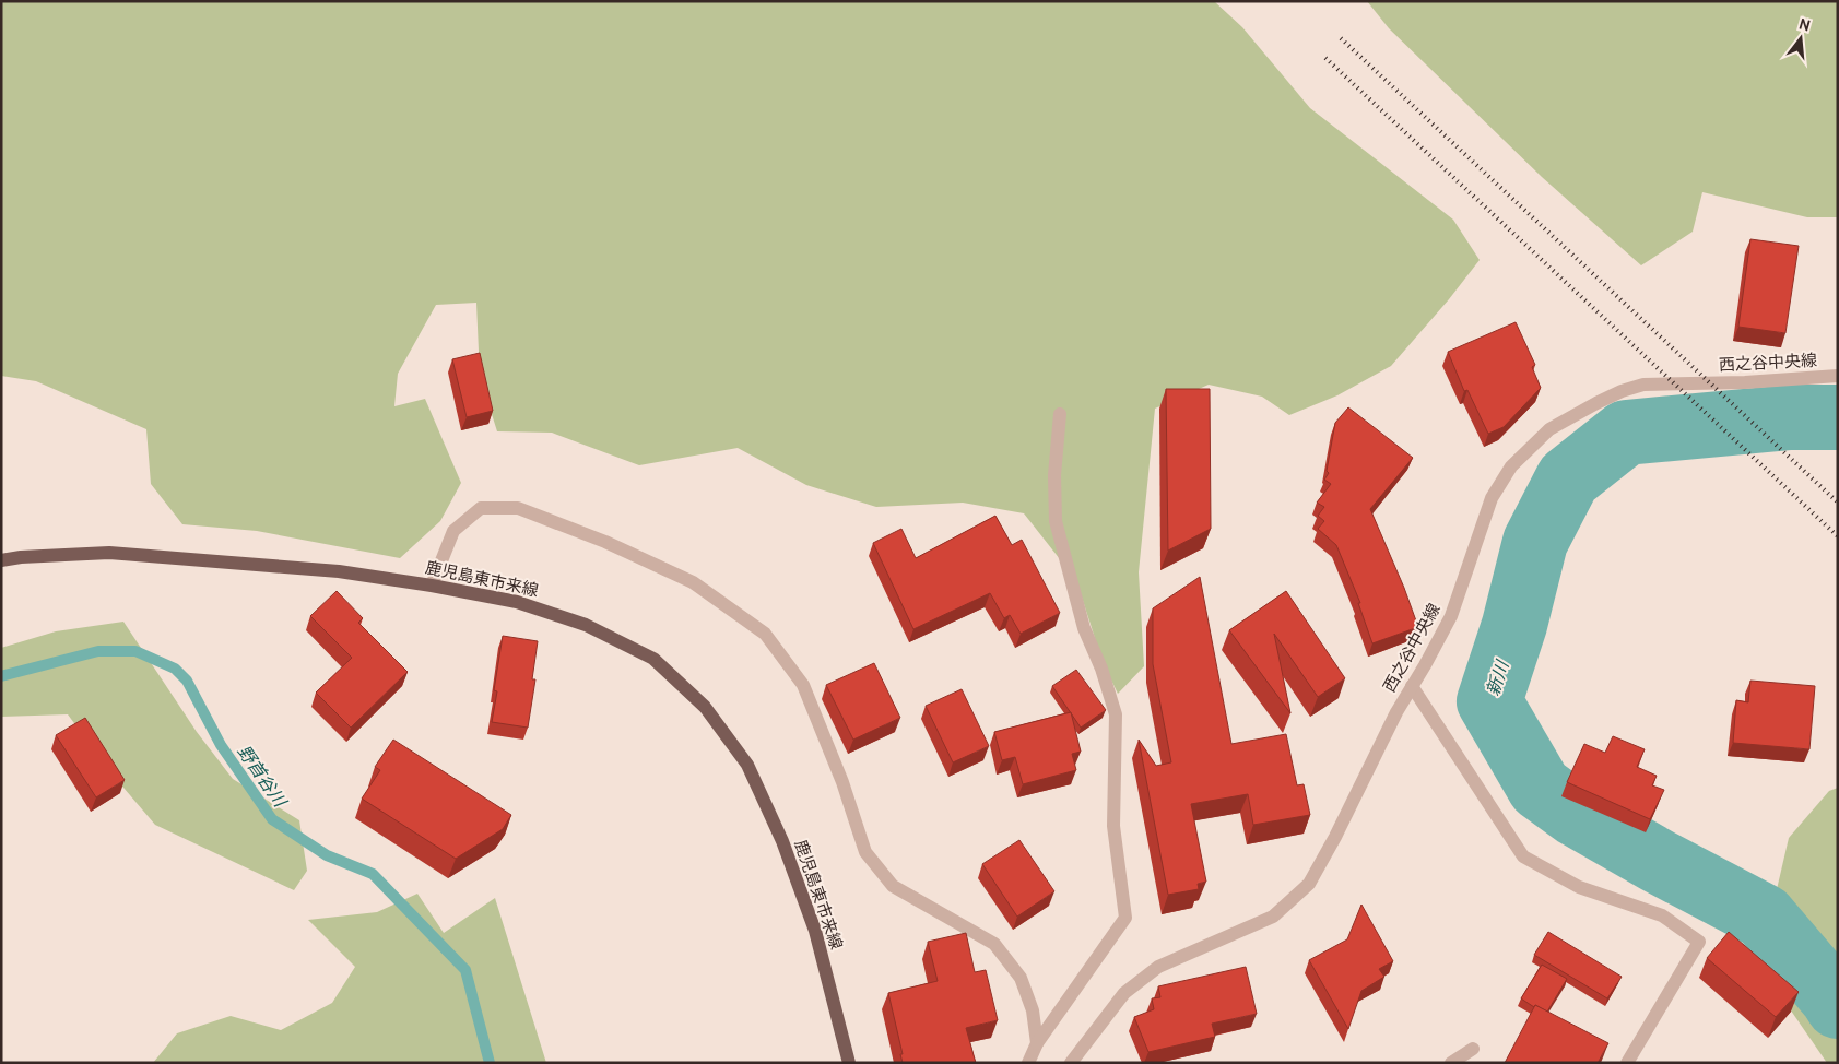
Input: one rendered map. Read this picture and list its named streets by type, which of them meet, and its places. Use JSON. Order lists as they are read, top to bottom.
{
  "streets": {
    "main road": ["鹿児島東市来線"],
    "street": ["西之谷中央線"]
  },
  "water": ["新川", "野首谷川"],
  "north": "top"
}
